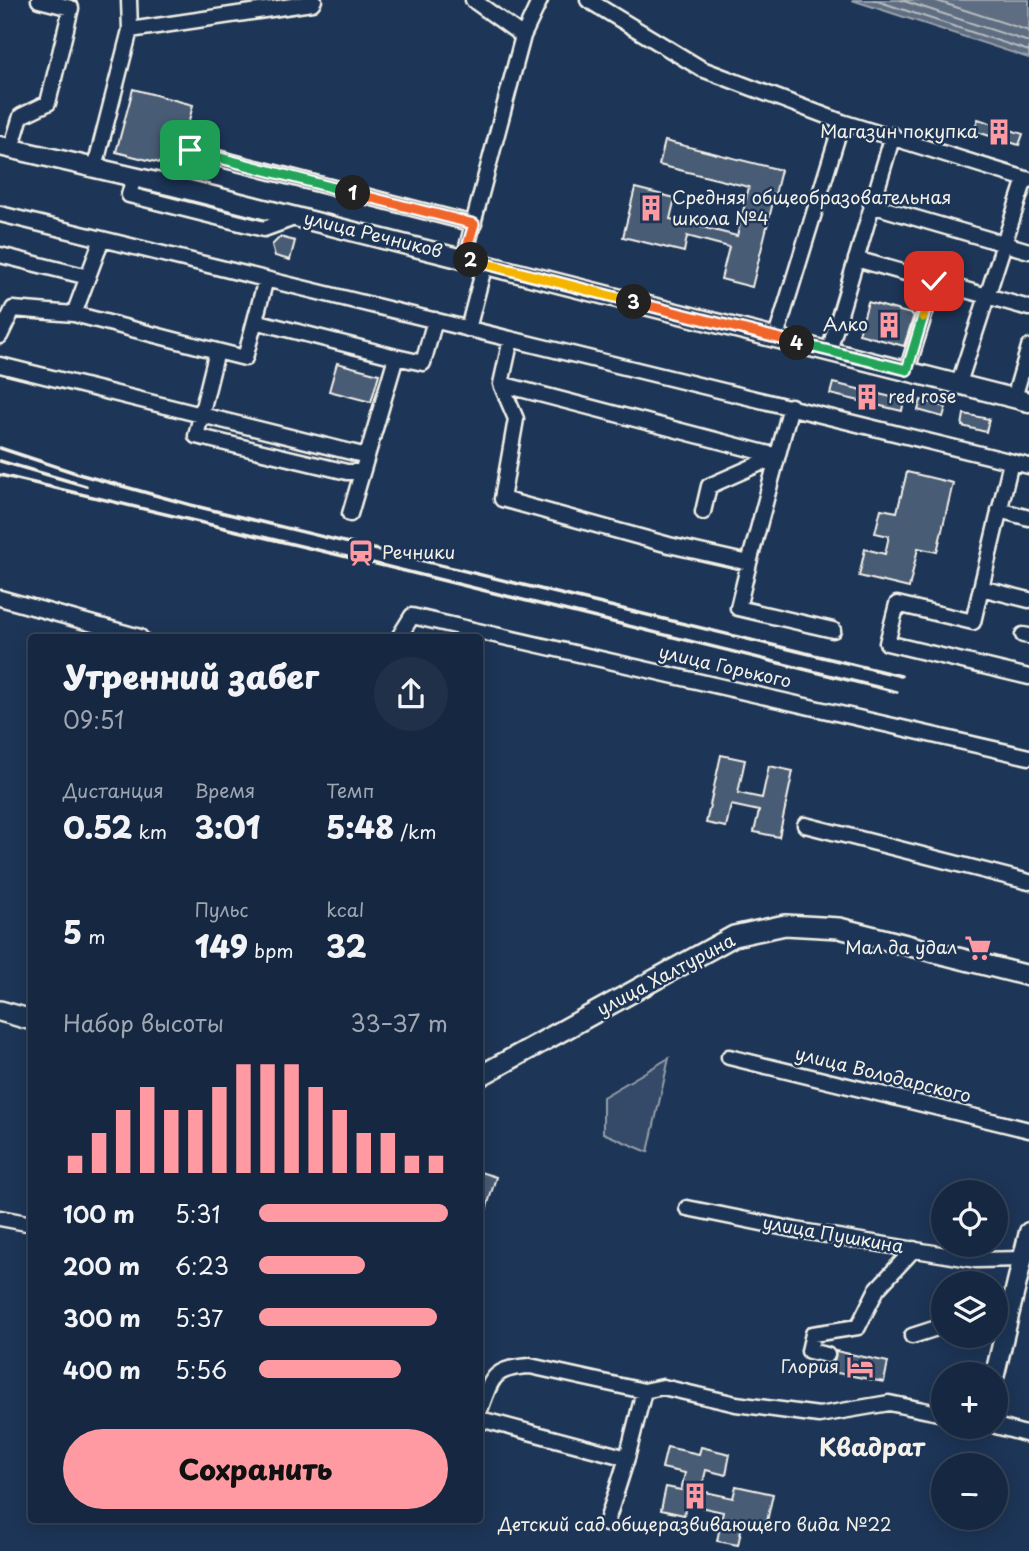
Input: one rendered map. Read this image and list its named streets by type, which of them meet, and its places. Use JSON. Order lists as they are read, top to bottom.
{
  "streets": {
    "main road": ["улица Халтурина"],
    "street": [
      "улица Речников",
      "улица Горького",
      "улица Володарского",
      "улица Пушкина"
    ]
  },
  "districts": ["Квадрат"],
  "places": {
    "building": [
      "Магазин покупка",
      "Средняя общеобразовательная школа №4",
      "Алко",
      "red rose",
      "Детский сад общеразвивающего вида №22"
    ],
    "station": ["Речники"],
    "supermarket": ["Мал да удал"],
    "hotel": ["Глория"]
  },
  "page": {
    "pins": [
      "1",
      "2",
      "3",
      "4"
    ],
    "heading": ["Утренний забег", "09:51"],
    "stats": [
      ["Дистанция", "0.52 km"],
      ["Время", "3:01"],
      ["Темп", "5:48 /km"],
      ["5 m"],
      ["Пульс", "149 bpm"],
      ["kcal", "32"]
    ],
    "chart": ["Набор высоты", "33–37 m"],
    "map_buttons": ["+", "−"],
    "list": [
      {
        "name": "100 m",
        "note": "5:31"
      },
      {
        "name": "200 m",
        "note": "6:23"
      },
      {
        "name": "300 m",
        "note": "5:37"
      },
      {
        "name": "400 m",
        "note": "5:56"
      }
    ],
    "buttons": "Сохранить"
  }
}
